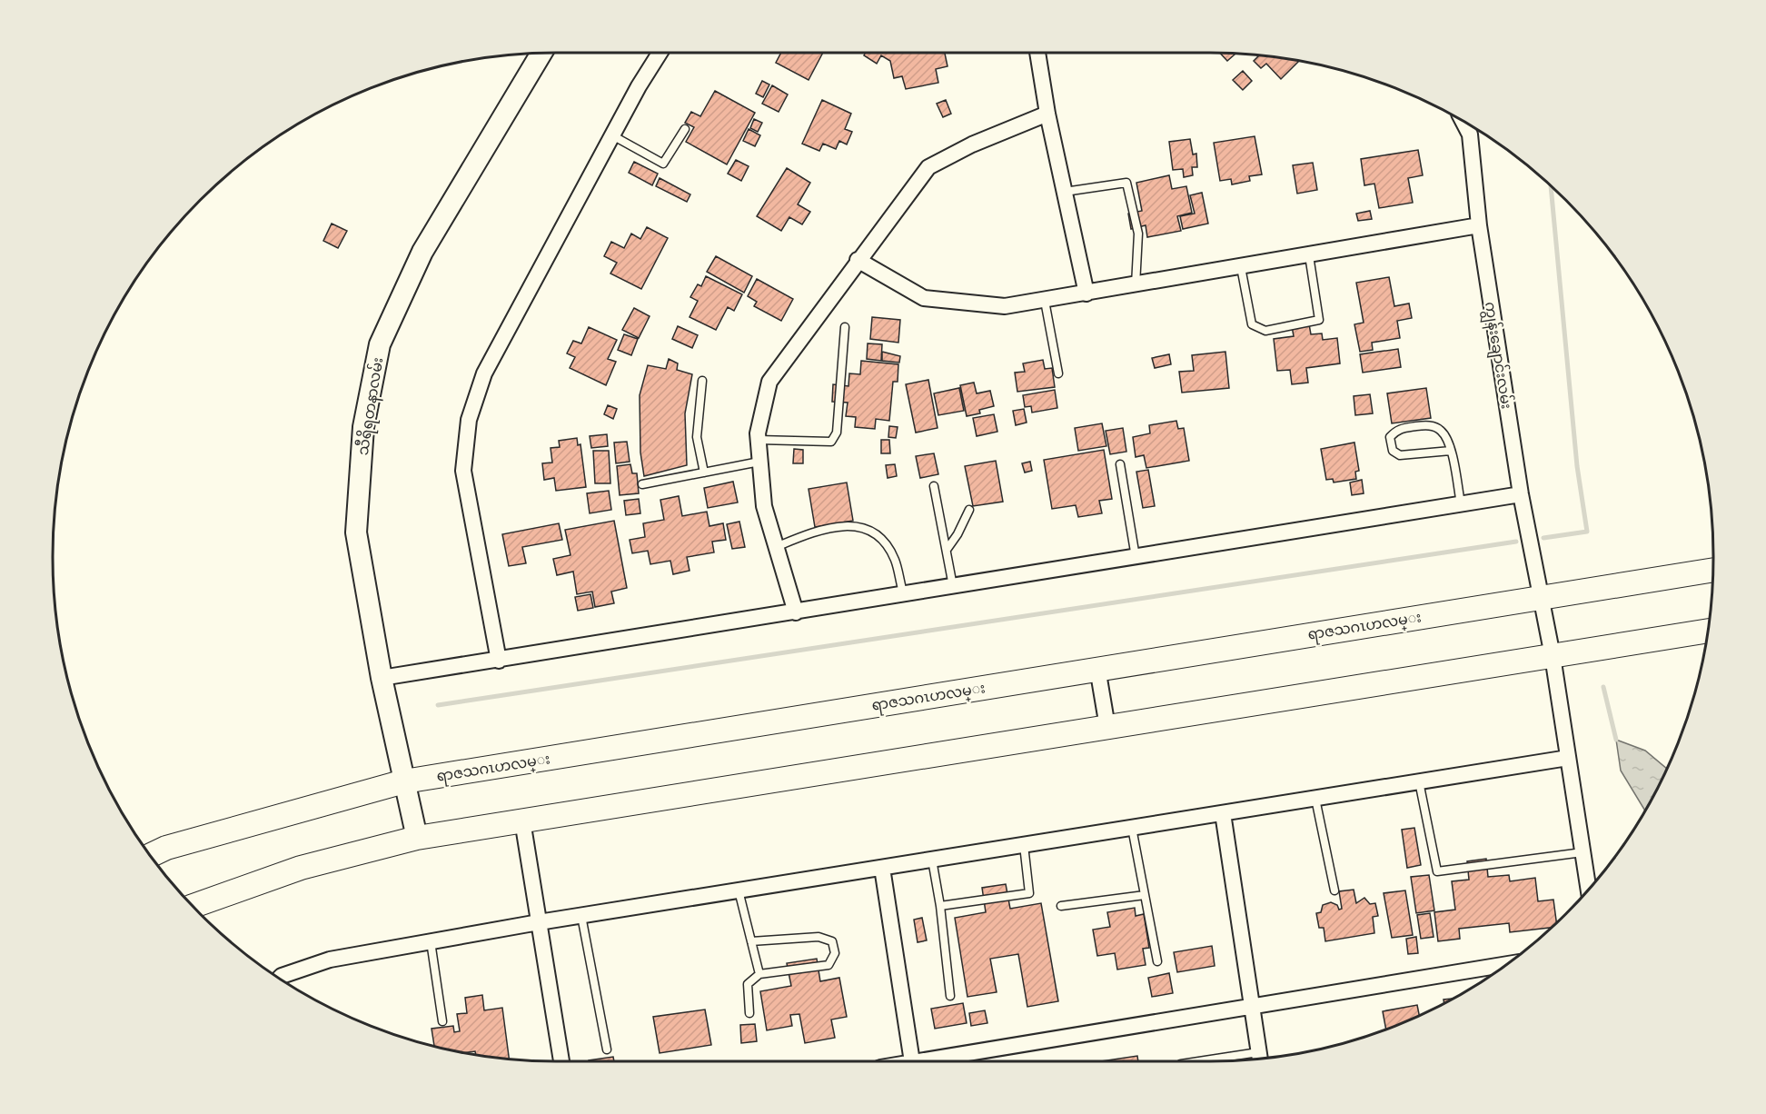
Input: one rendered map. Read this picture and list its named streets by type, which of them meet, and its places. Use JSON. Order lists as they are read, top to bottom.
{
  "streets": {
    "main road": ["သီရိရတနာလမ်း", "ရာဇသဂၤဟလမ္း"],
    "street": ["ကျွန်းချောင်းလမ်း"]
  },
  "crossings": [
    ["ကျွန်းချောင်းလမ်း", "ရာဇသဂၤဟလမ္း"],
    ["သီရိရတနာလမ်း", "ရာဇသဂၤဟလမ္း"]
  ]
}
